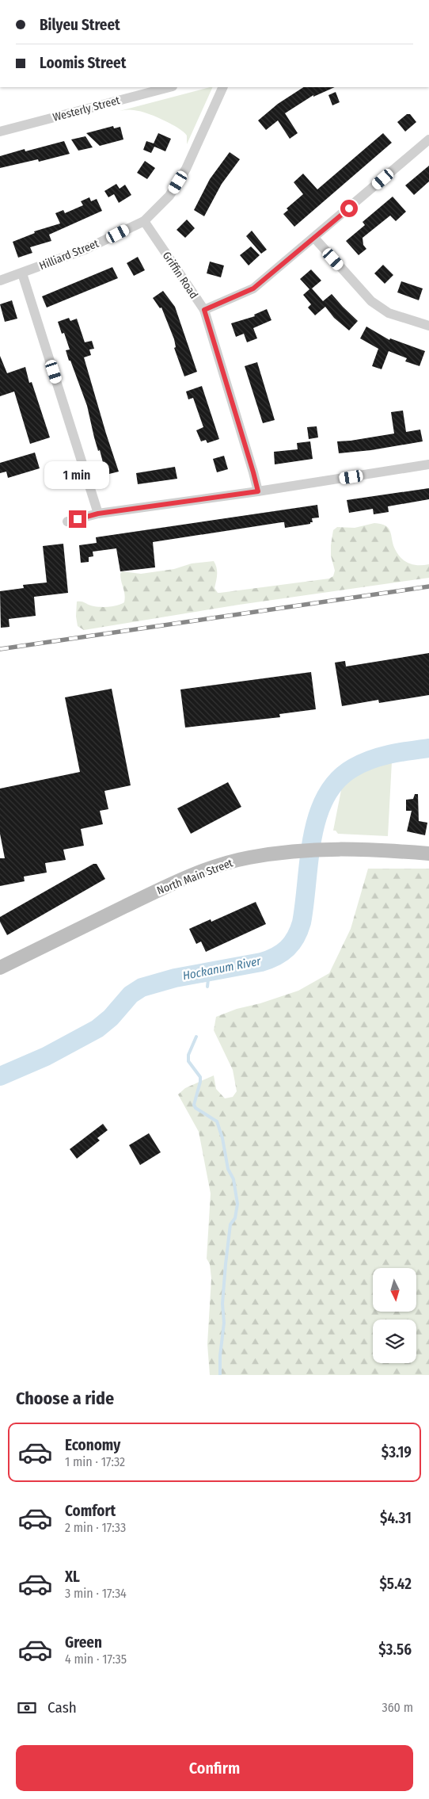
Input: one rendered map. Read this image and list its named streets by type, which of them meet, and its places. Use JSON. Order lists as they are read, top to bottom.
{
  "streets": {
    "main road": ["North Main Street"],
    "street": ["Westerly Street", "Hilliard Street", "Griffin Road"]
  },
  "crossings": [
    ["Hilliard Street", "Griffin Road"]
  ],
  "water": ["Hockanum River"],
  "north": "bottom",
  "page": {
    "banner": ["Bilyeu Street", "Loomis Street"],
    "bubble": "1 min",
    "heading": "Choose a ride",
    "list": [
      {
        "name": "Economy",
        "note": "1 min · 17:32",
        "value": "$3.19"
      },
      {
        "name": "Comfort",
        "note": "2 min · 17:33",
        "value": "$4.31"
      },
      {
        "name": "XL",
        "note": "3 min · 17:34",
        "value": "$5.42"
      },
      {
        "name": "Green",
        "note": "4 min · 17:35",
        "value": "$3.56"
      }
    ],
    "pay": ["Cash", "360 m"],
    "buttons": "Confirm"
  }
}
